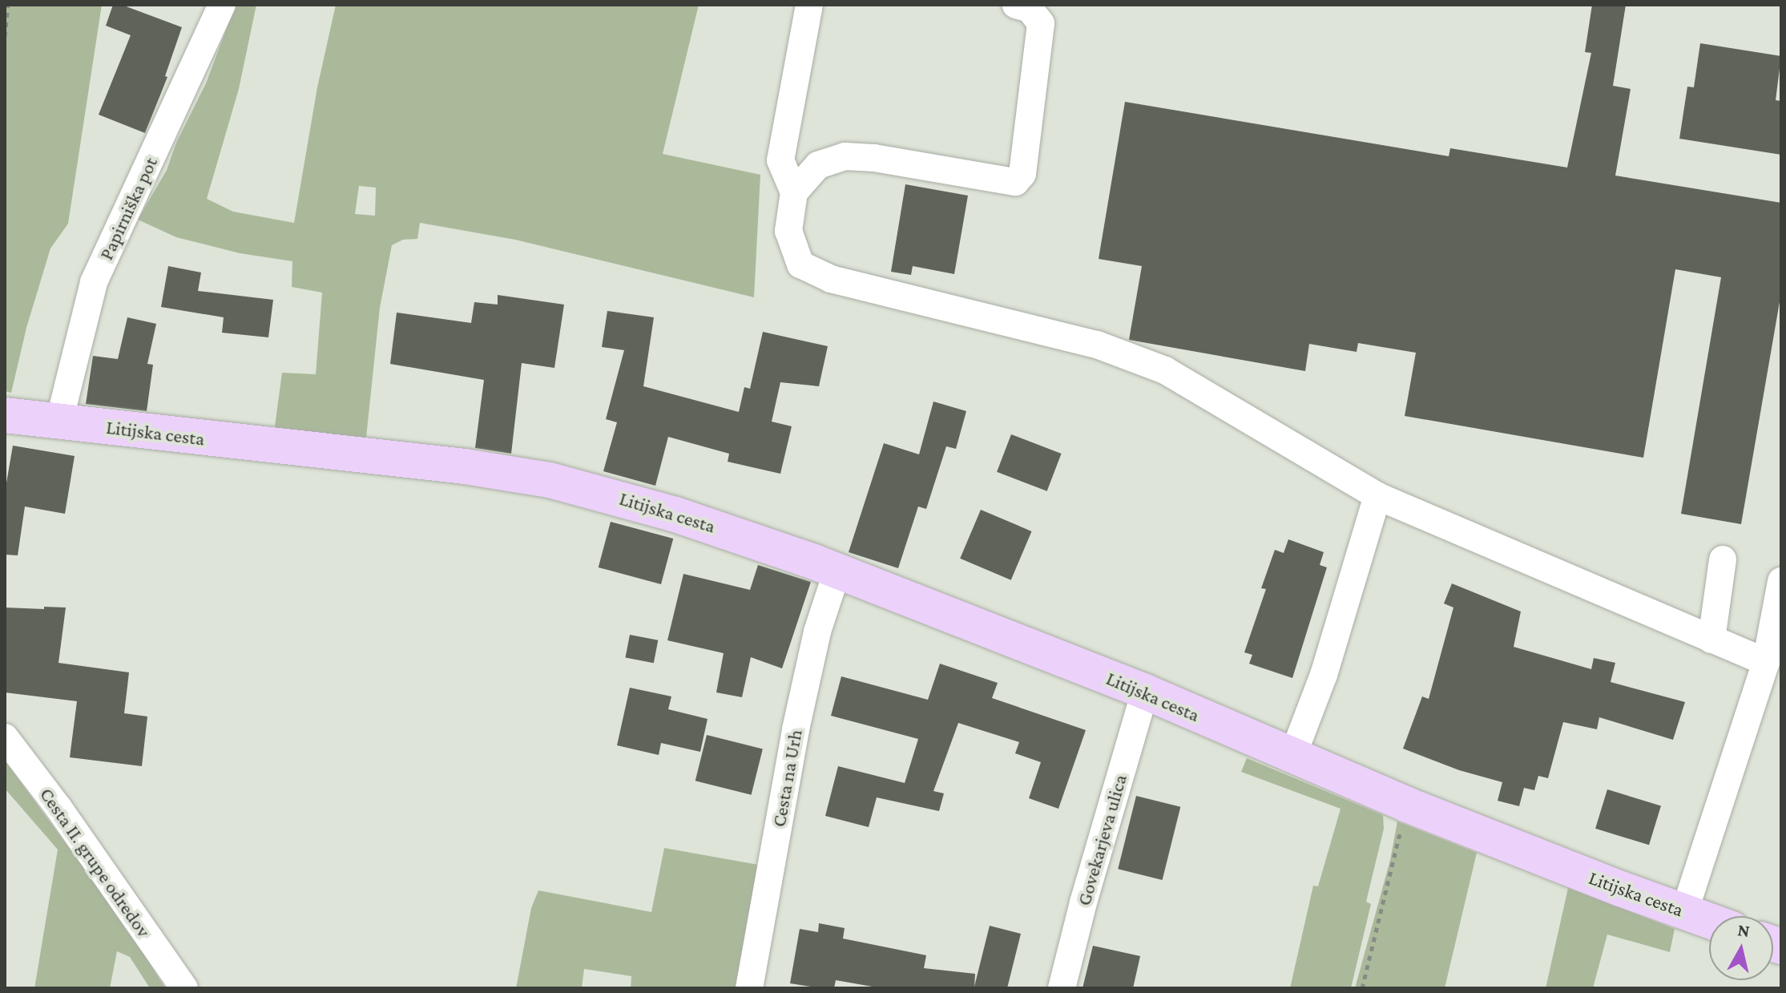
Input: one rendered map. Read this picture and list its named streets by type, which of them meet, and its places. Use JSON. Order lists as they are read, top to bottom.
{
  "streets": {
    "main road": ["Litijska cesta"],
    "street": [
      "Papirniška pot",
      "Cesta na Urh",
      "Govekarjeva ulica",
      "Cesta II. grupe odredov"
    ]
  },
  "crossings": [
    ["Papirniška pot", "Litijska cesta"],
    ["Litijska cesta", "Cesta na Urh"],
    ["Litijska cesta", "Govekarjeva ulica"]
  ],
  "north": "top"
}
